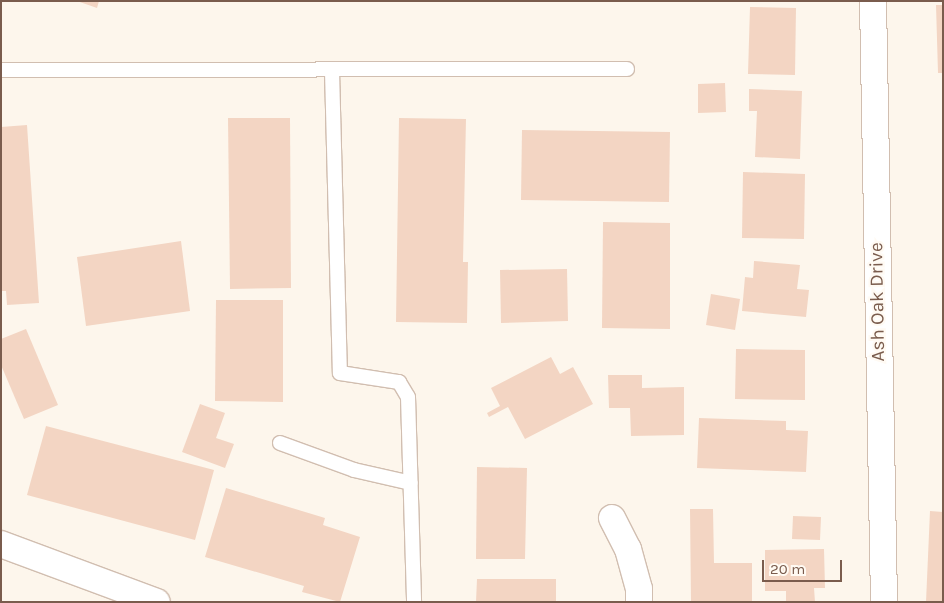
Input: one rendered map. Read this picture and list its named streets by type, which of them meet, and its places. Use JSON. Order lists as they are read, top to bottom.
{
  "streets": {
    "street": ["Ash Oak Drive"]
  },
  "scale_bar": "20 m"
}
